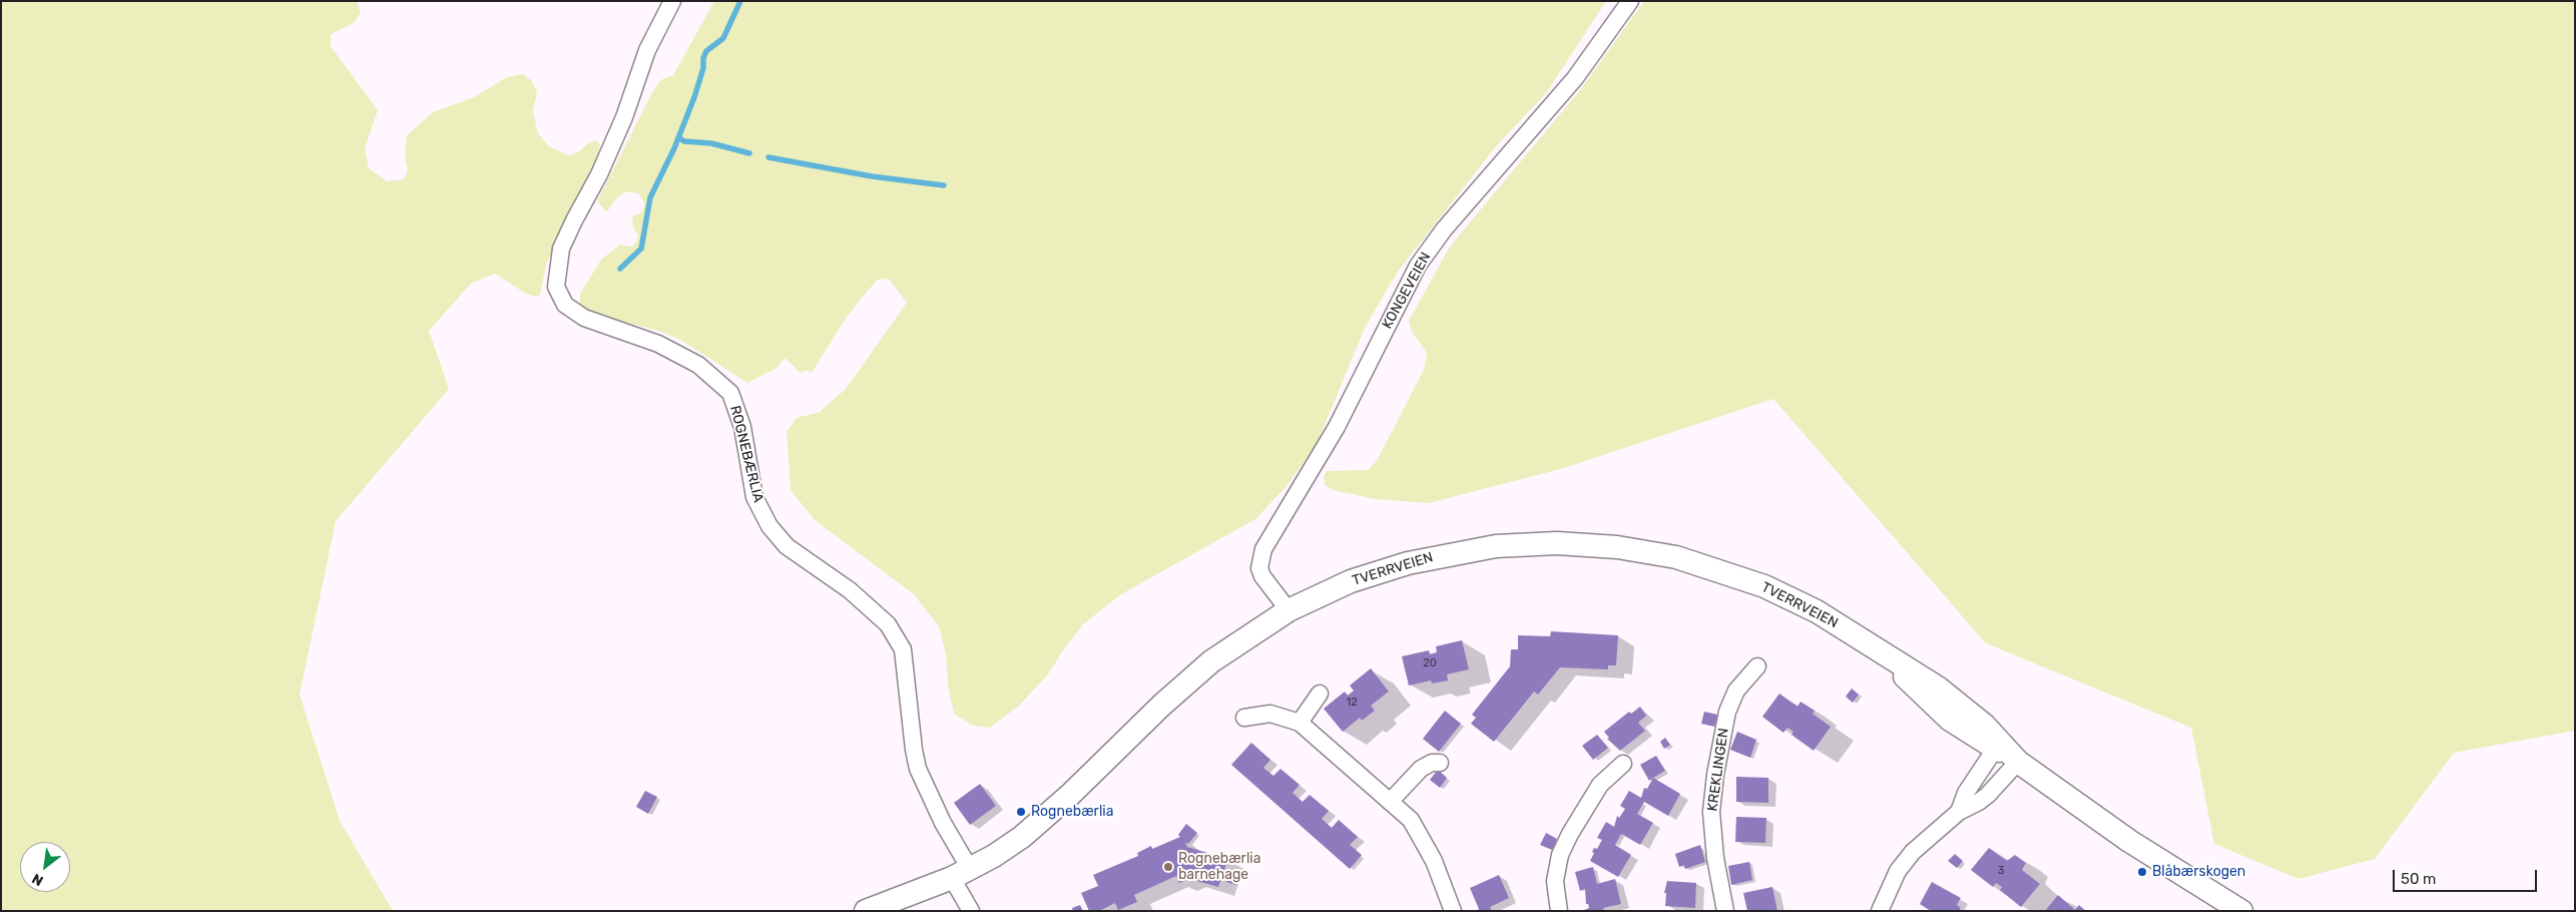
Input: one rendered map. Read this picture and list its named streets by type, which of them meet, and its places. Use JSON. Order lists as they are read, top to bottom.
{
  "streets": {
    "main road": ["TVERRVEIEN"],
    "street": ["KONGEVEIEN", "ROGNEBÆRLIA", "KREKLINGEN"]
  },
  "crossings": [
    ["KONGEVEIEN", "TVERRVEIEN"],
    ["ROGNEBÆRLIA", "TVERRVEIEN"]
  ],
  "places": ["Rognebærlia", "Rognebærlia barnehage", "Blåbærskogen"],
  "house_numbers": ["20", "12", "3"],
  "scale_bar": "50 m",
  "north": "bottom left"
}
